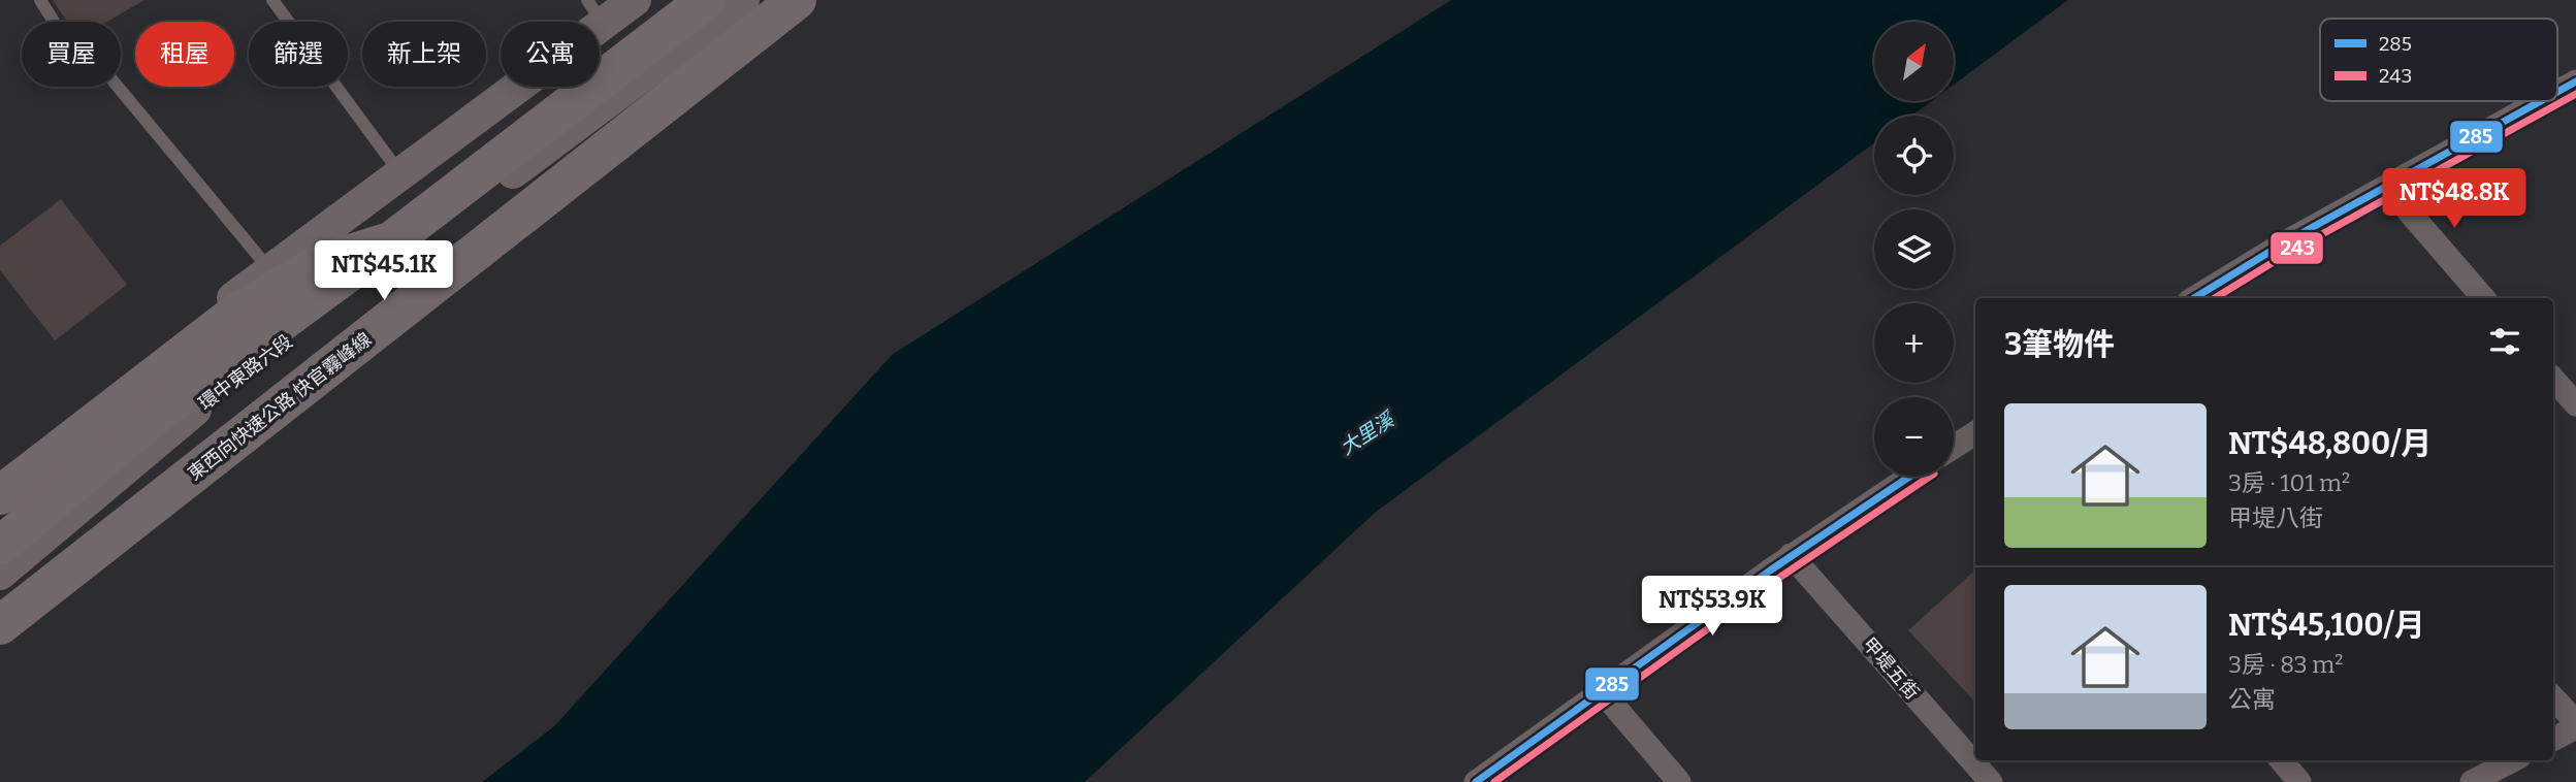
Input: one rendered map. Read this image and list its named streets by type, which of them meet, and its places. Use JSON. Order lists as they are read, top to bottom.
{
  "streets": {
    "highway": ["東西向快速公路 快官霧峰線"],
    "street": ["環中東路六段", "甲堤五街"]
  },
  "water": ["大里溪"],
  "lines": ["transit line 285", "transit line 243"],
  "legend": ["285", "243"],
  "north": "top right",
  "page": {
    "map_buttons": ["+", "−"],
    "chip": [
      "買屋",
      "租屋",
      "篩選",
      "新上架",
      "公寓"
    ],
    "price": ["NT$48.8K", "NT$45.1K", "NT$53.9K"],
    "heading": "3筆物件",
    "list": [
      {
        "name": "NT$48,800/月",
        "note": "3房 · 101 m² · 甲堤八街"
      },
      {
        "name": "NT$45,100/月",
        "note": "3房 · 83 m² · 公寓"
      }
    ]
  }
}
